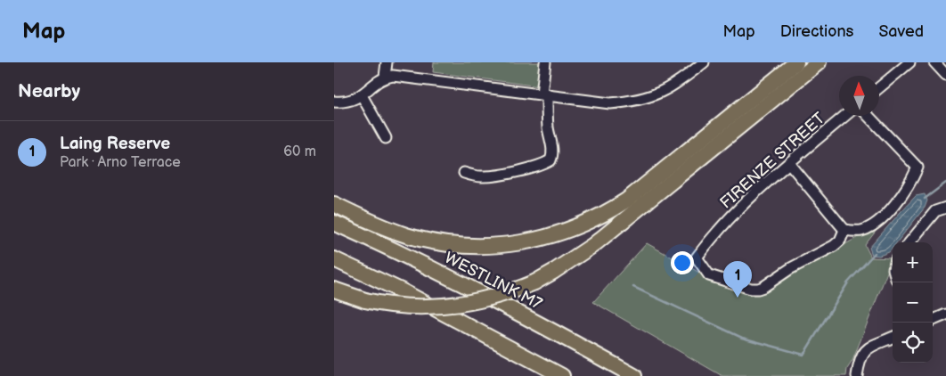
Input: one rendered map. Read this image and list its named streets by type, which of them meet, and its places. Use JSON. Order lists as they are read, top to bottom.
{
  "streets": {
    "highway": ["WESTLINK M7"],
    "street": ["FIRENZE STREET"]
  },
  "north": "top",
  "page": {
    "header": "Map",
    "nav": ["Map", "Directions", "Saved"],
    "heading": "Nearby",
    "list": [
      {
        "mark": "1",
        "name": "Laing Reserve",
        "note": "Park · Arno Terrace",
        "value": "60 m"
      }
    ],
    "map_buttons": ["+", "−"],
    "pins": "1"
  }
}
